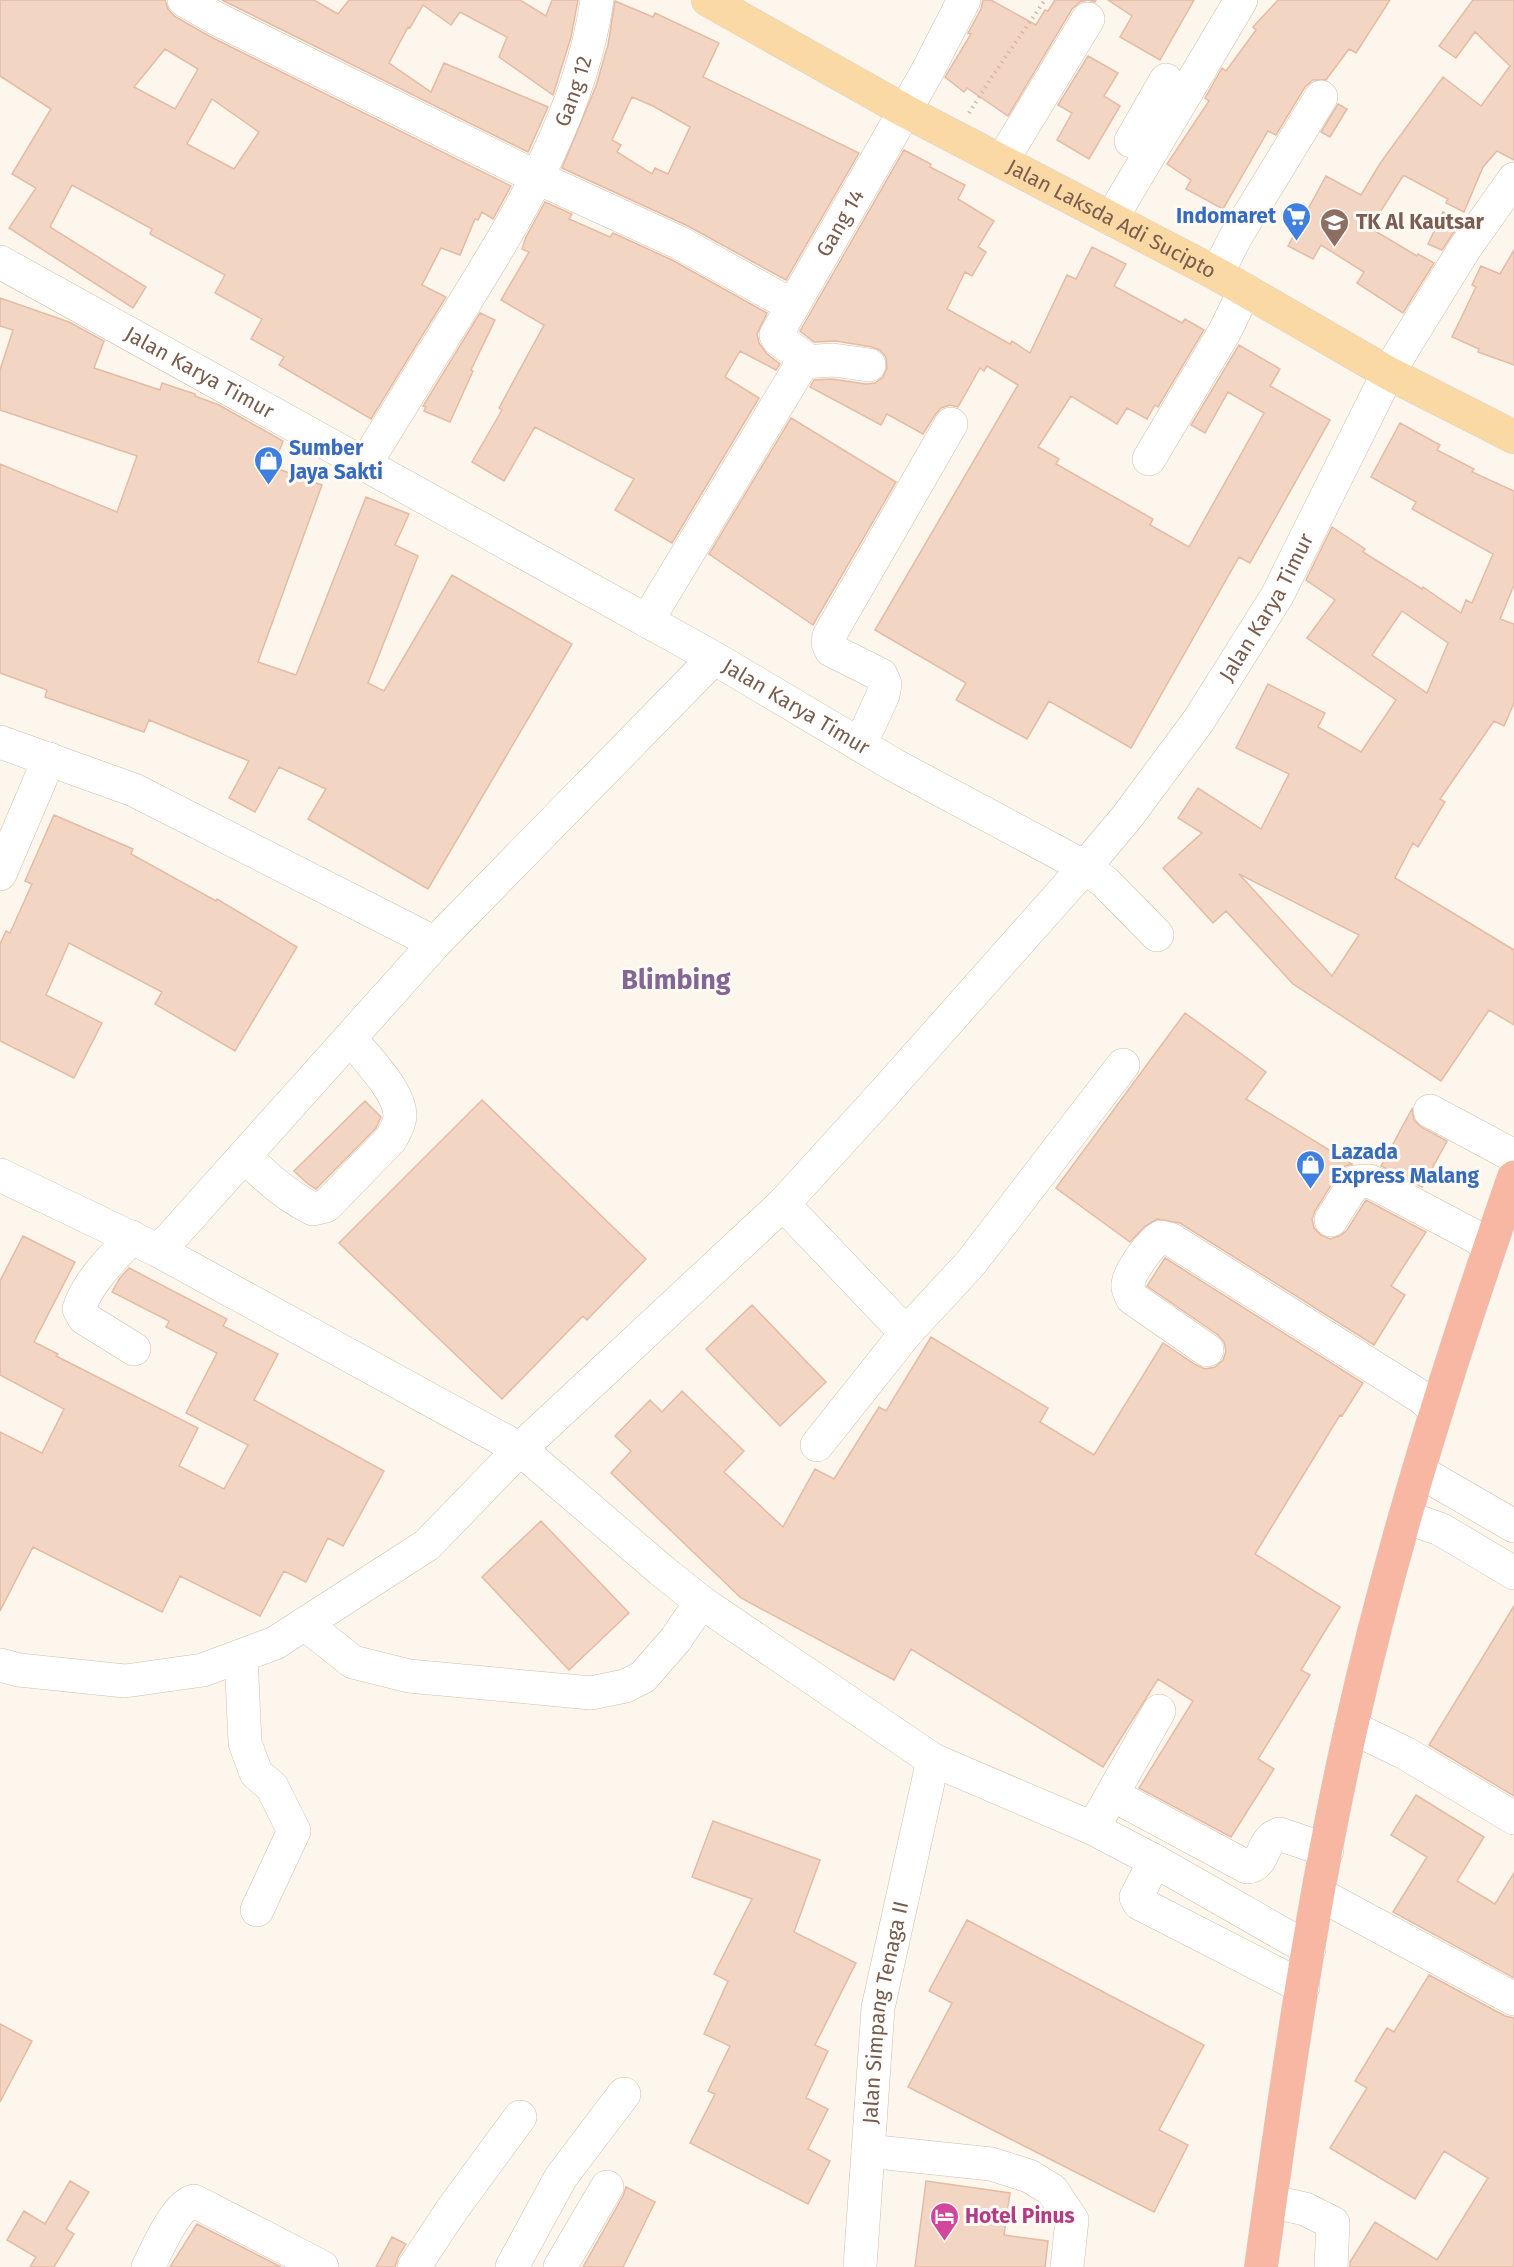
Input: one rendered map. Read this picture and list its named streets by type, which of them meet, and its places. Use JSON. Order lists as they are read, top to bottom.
{
  "streets": {
    "main road": ["Jalan Laksda Adi Sucipto"],
    "street": [
      "Gang 12",
      "Gang 14",
      "Jalan Karya Timur",
      "Jalan Simpang Tenaga II"
    ]
  },
  "crossings": [
    ["Gang 12", "Jalan Karya Timur"],
    ["Jalan Laksda Adi Sucipto", "Gang 14"],
    ["Jalan Laksda Adi Sucipto", "Jalan Karya Timur"]
  ],
  "districts": ["Blimbing"],
  "places": {
    "supermarket": ["Indomaret"],
    "school or university": ["TK Al Kautsar"],
    "shop": ["Sumber Jaya Sakti", "Lazada Express Malang"],
    "hotel": ["Hotel Pinus"]
  }
}
